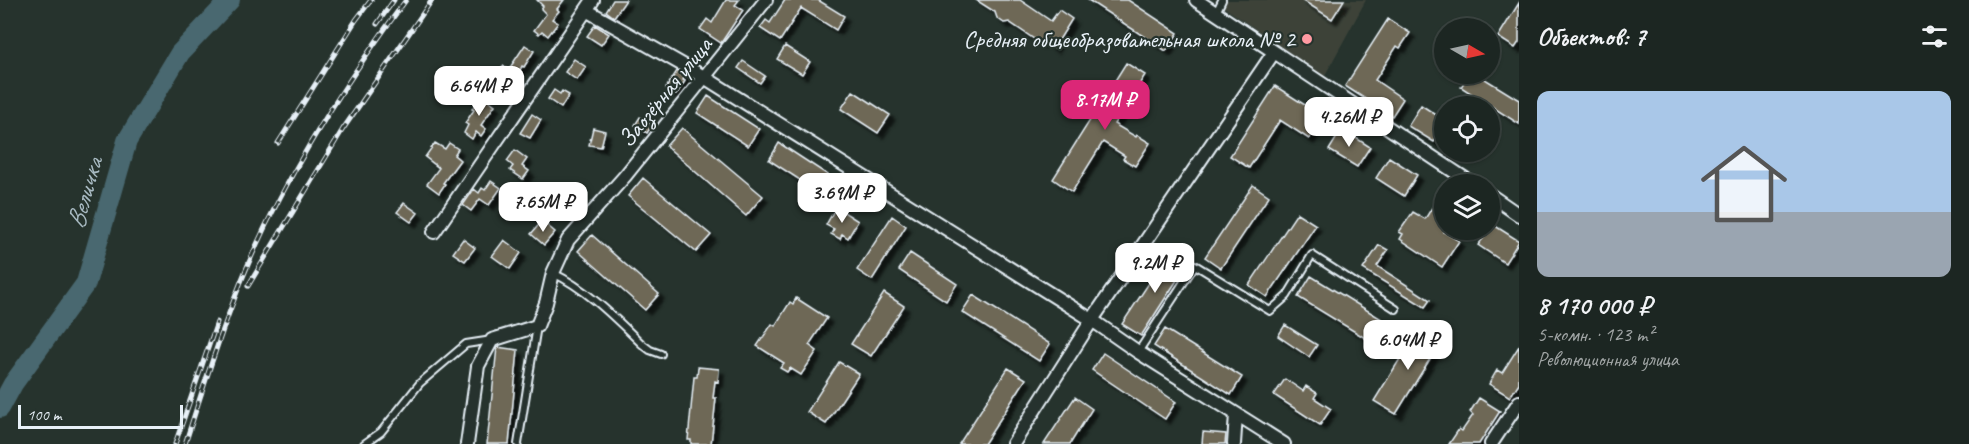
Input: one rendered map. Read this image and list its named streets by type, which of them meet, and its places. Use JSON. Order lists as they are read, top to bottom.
{
  "streets": {
    "street": ["Заозёрная улица"]
  },
  "water": ["Величка"],
  "places": ["Средняя общеобразовательная школа № 2"],
  "scale_bar": "100 m",
  "north": "right",
  "page": {
    "heading": "Объектов: 7",
    "price": [
      "6.64M ₽",
      "8.17M ₽",
      "4.26M ₽",
      "3.69M ₽",
      "7.65M ₽",
      "9.2M ₽",
      "6.04M ₽"
    ],
    "list": [
      {
        "name": "8 170 000 ₽",
        "note": "5-комн. · 123 m² · Революционная улица"
      }
    ],
    "scale": "100 m"
  }
}
